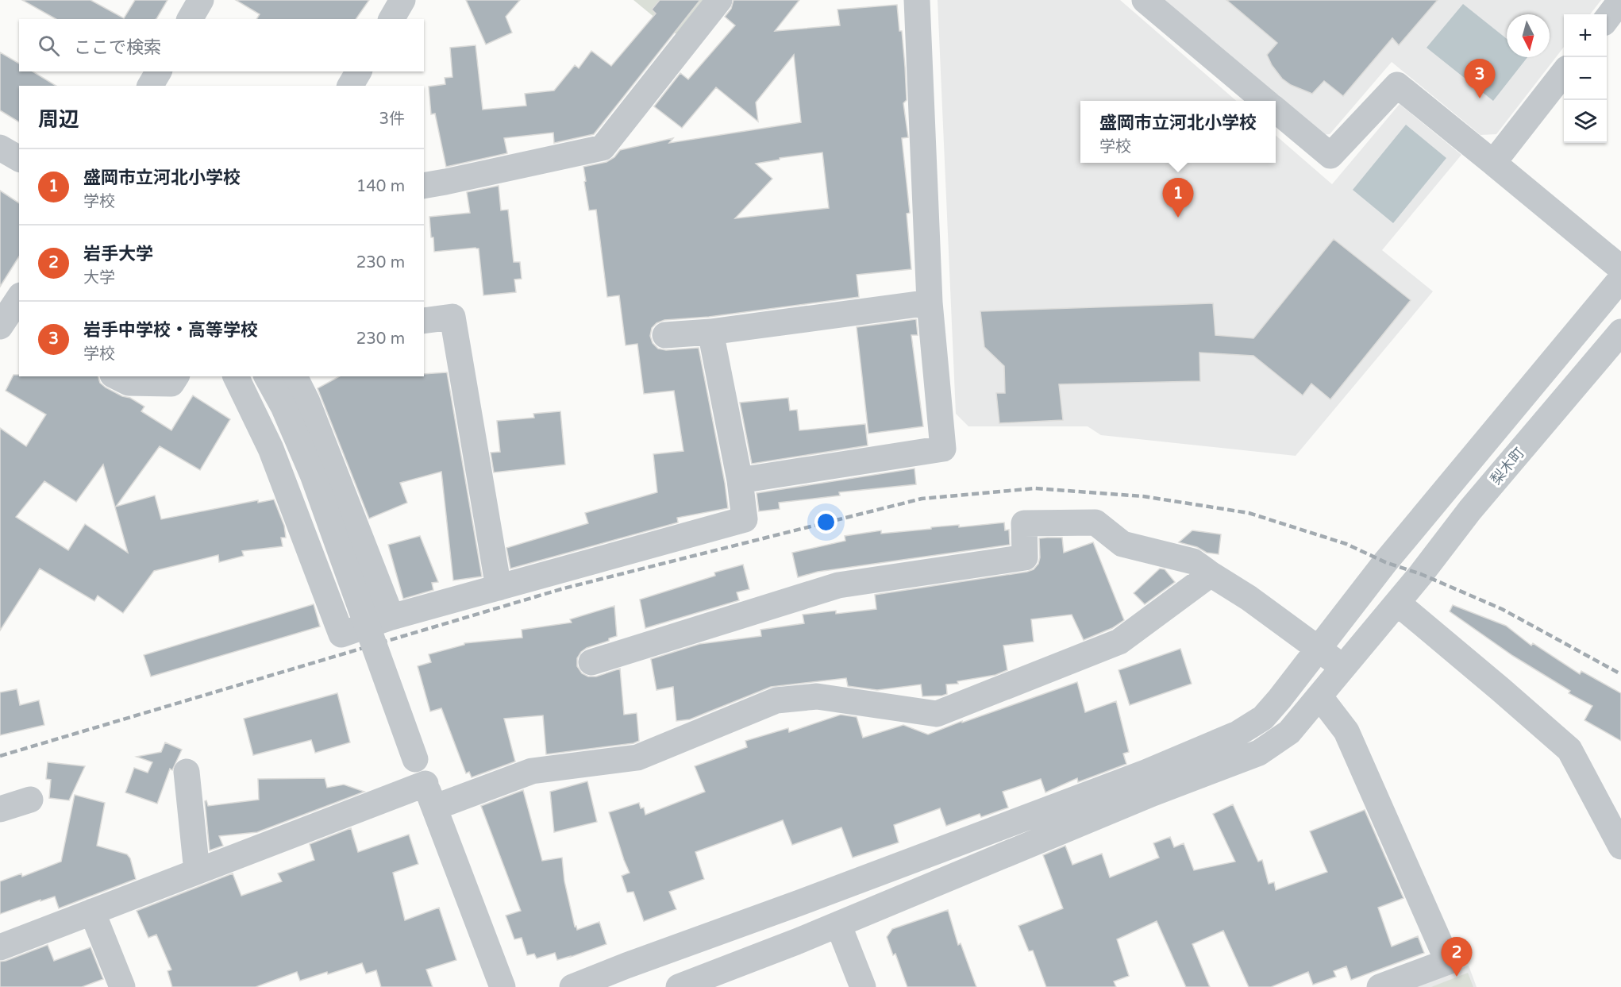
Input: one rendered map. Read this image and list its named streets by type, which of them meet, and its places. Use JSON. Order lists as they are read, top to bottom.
{
  "streets": {
    "street": ["梨木町"]
  },
  "north": "bottom",
  "page": {
    "map_buttons": ["+", "−"],
    "search": "ここで検索",
    "pins": ["3", "1", "2"],
    "heading": ["周辺", "3件"],
    "popup": ["盛岡市立河北小学校", "学校"],
    "list": [
      {
        "mark": "1",
        "name": "盛岡市立河北小学校",
        "note": "学校",
        "value": "140 m"
      },
      {
        "mark": "2",
        "name": "岩手大学",
        "note": "大学",
        "value": "230 m"
      },
      {
        "mark": "3",
        "name": "岩手中学校・高等学校",
        "note": "学校",
        "value": "230 m"
      }
    ]
  }
}
